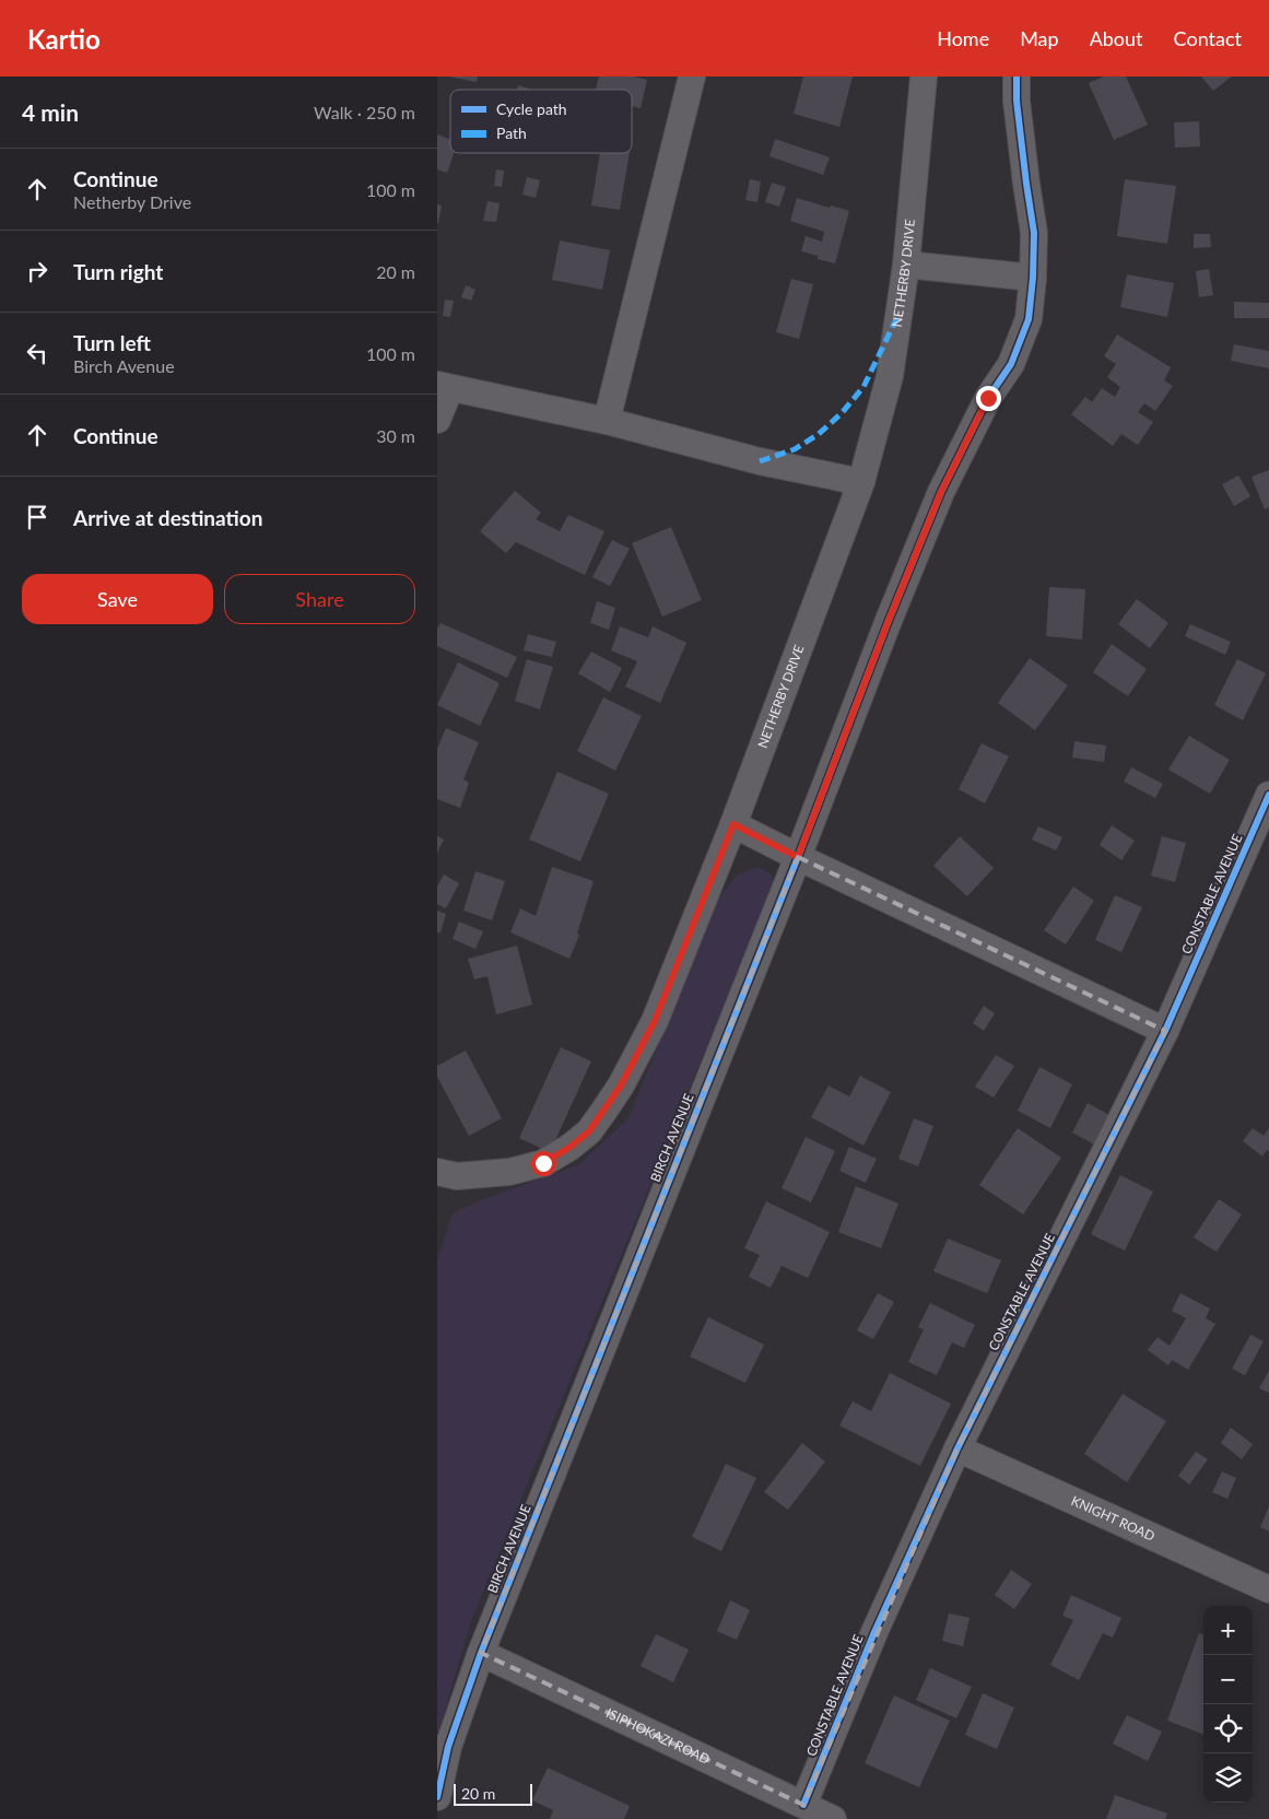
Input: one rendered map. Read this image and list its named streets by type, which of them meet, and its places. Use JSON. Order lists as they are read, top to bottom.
{
  "streets": {
    "street": [
      "NETHERBY DRIVE",
      "CONSTABLE AVENUE",
      "BIRCH AVENUE",
      "KNIGHT ROAD",
      "ISIPHOKAZI ROAD"
    ]
  },
  "crossings": [
    ["CONSTABLE AVENUE", "KNIGHT ROAD"],
    ["CONSTABLE AVENUE", "ISIPHOKAZI ROAD"],
    ["BIRCH AVENUE", "ISIPHOKAZI ROAD"]
  ],
  "legend": ["Cycle path", "Path"],
  "scale_bar": "20 m",
  "page": {
    "header": "Kartio",
    "nav": [
      "Home",
      "Map",
      "About",
      "Contact"
    ],
    "heading": ["4 min", "Walk · 250 m"],
    "list": [
      ["Continue", "Netherby Drive", "100 m"],
      ["Turn right", "20 m"],
      ["Turn left", "Birch Avenue", "100 m"],
      ["Continue", "30 m"],
      "Arrive at destination"
    ],
    "buttons": ["Save", "Share"],
    "map_buttons": ["+", "−"],
    "scale": "20 m"
  }
}
